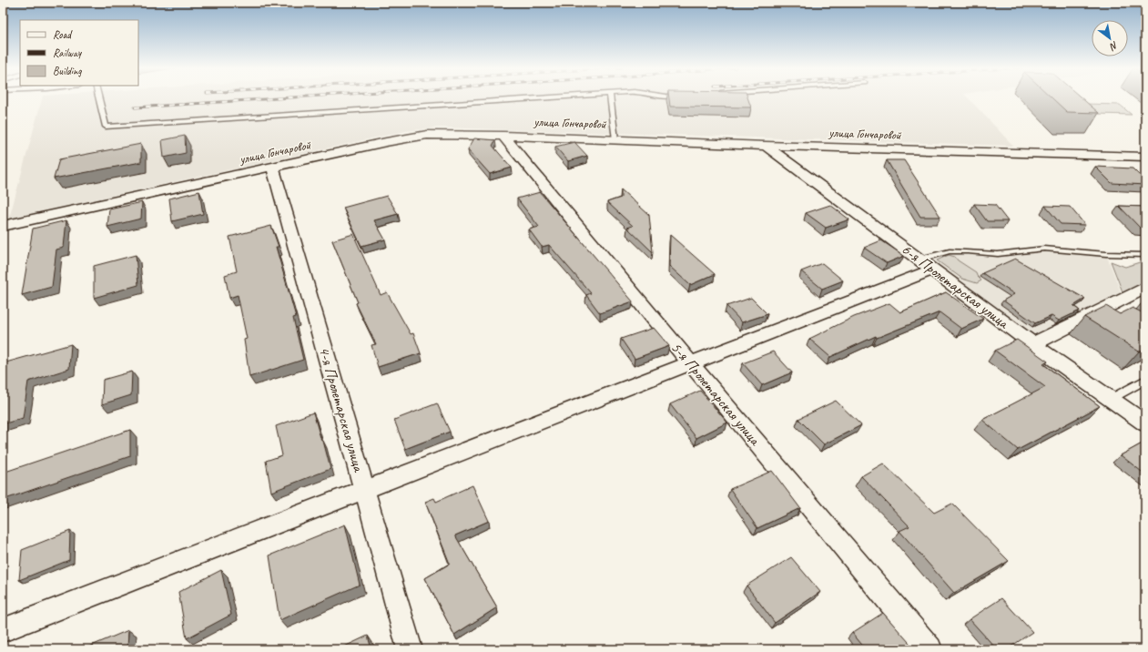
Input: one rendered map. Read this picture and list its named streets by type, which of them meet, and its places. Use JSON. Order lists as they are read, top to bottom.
{
  "streets": {
    "street": [
      "улица Гончаровой",
      "6-я Пролетарская улица",
      "5-я Пролетарская улица",
      "4-я Пролетарская улица"
    ]
  },
  "crossings": [
    ["улица Гончаровой", "6-я Пролетарская улица"],
    ["улица Гончаровой", "5-я Пролетарская улица"],
    ["улица Гончаровой", "4-я Пролетарская улица"]
  ],
  "legend": ["Road", "Railway", "Building"],
  "north": "bottom right"
}
